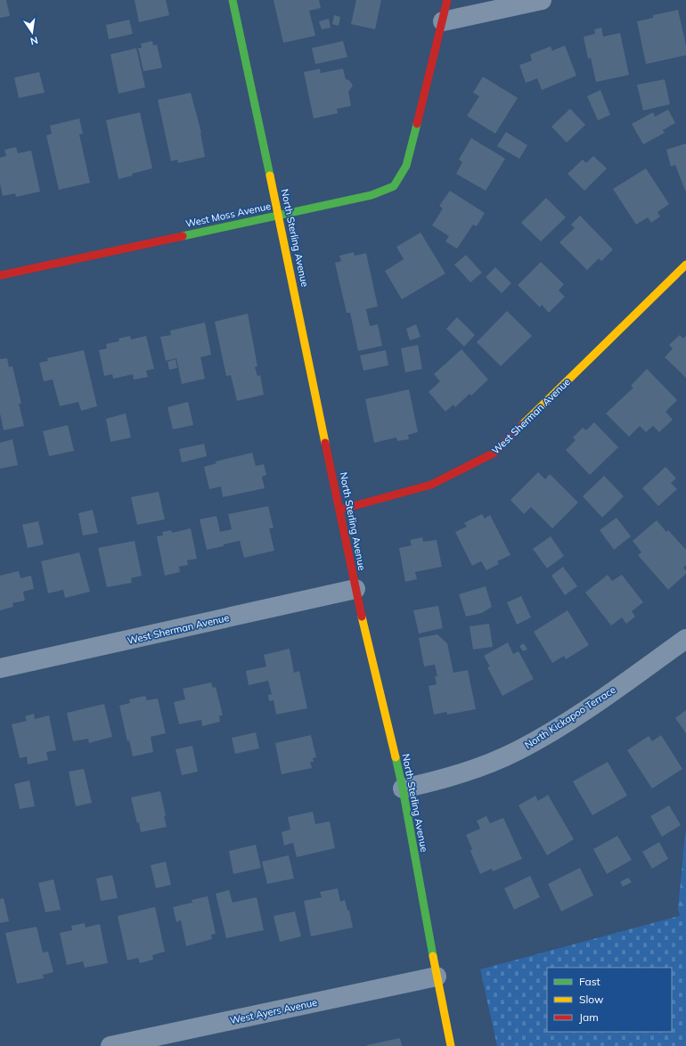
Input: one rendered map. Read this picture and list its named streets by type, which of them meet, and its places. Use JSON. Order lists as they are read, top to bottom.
{
  "streets": {
    "street": [
      "West Moss Avenue",
      "North Sterling Avenue",
      "West Sherman Avenue",
      "North Kickapoo Terrace",
      "West Ayers Avenue"
    ]
  },
  "crossings": [
    ["West Moss Avenue", "North Sterling Avenue"],
    ["North Sterling Avenue", "West Sherman Avenue"],
    ["North Sterling Avenue", "North Kickapoo Terrace"],
    ["North Sterling Avenue", "West Ayers Avenue"]
  ],
  "legend": ["Fast", "Slow", "Jam"],
  "north": "bottom"
}
